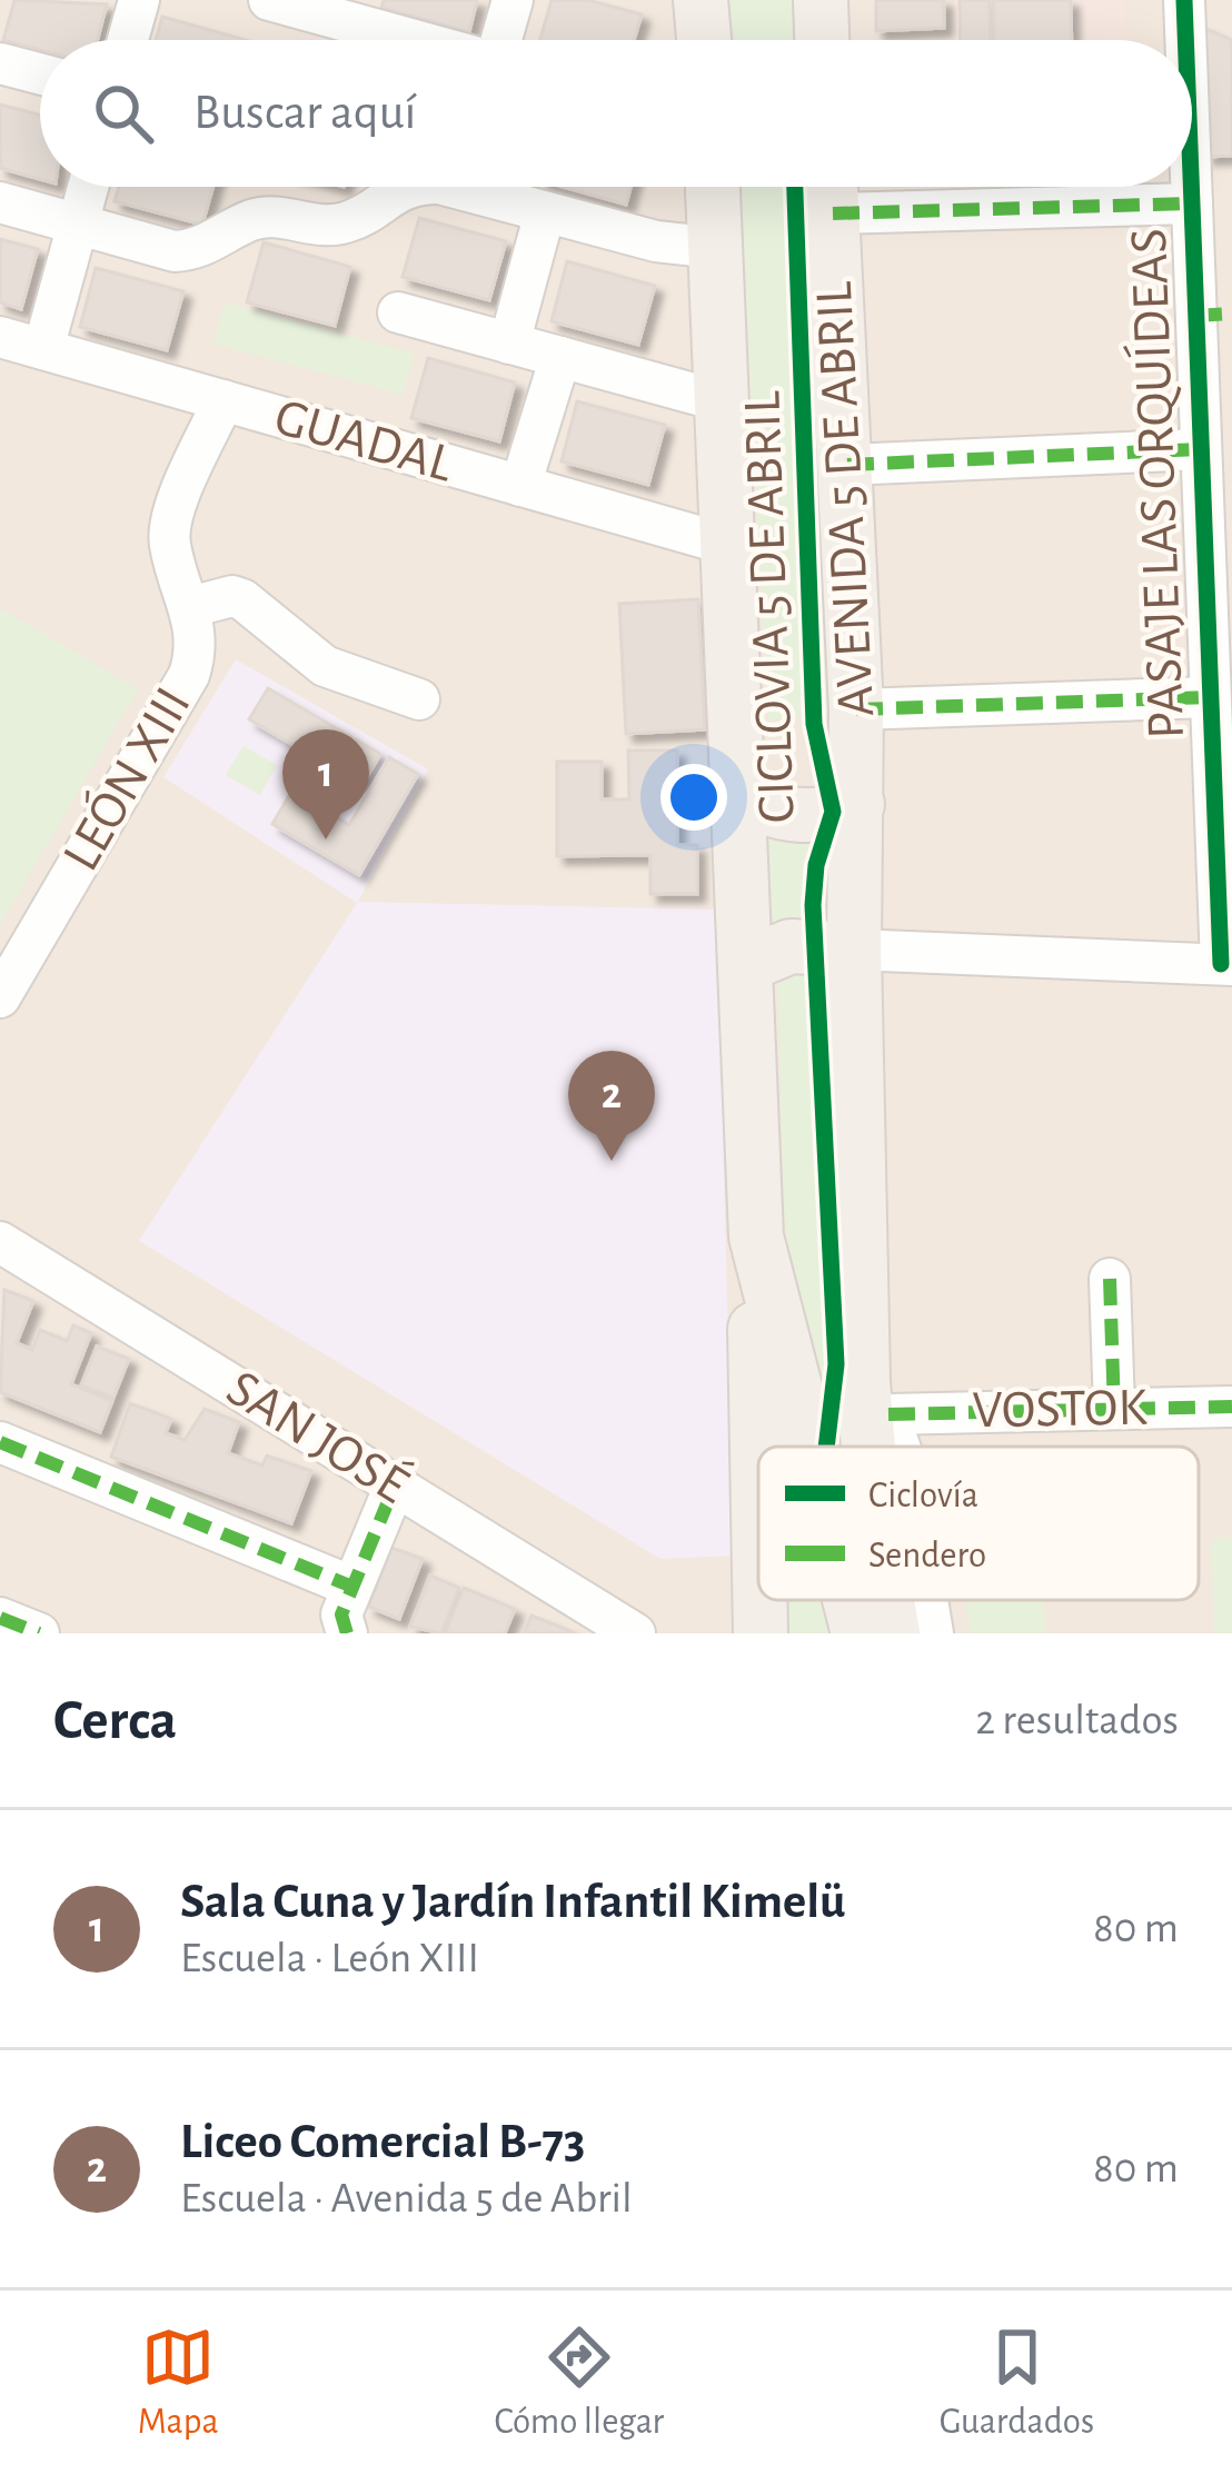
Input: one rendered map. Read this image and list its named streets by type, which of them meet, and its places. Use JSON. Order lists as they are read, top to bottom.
{
  "streets": {
    "main road": ["AVENIDA 5 DE ABRIL"],
    "street": [
      "GUADAL",
      "PASAJE LAS ORQUÍDEAS",
      "LEÓN XIII",
      "VOSTOK",
      "SAN JOSÉ"
    ],
    "cycle path": ["CICLOVIA 5 DE ABRIL"]
  },
  "crossings": [
    ["GUADAL", "LEÓN XIII"],
    ["AVENIDA 5 DE ABRIL", "VOSTOK"]
  ],
  "legend": ["Ciclovía", "Sendero"],
  "page": {
    "search": "Buscar aquí",
    "pins": ["1", "2"],
    "heading": ["Cerca", "2 resultados"],
    "list": [
      {
        "mark": "1",
        "name": "Sala Cuna y Jardín Infantil Kimelü",
        "note": "Escuela · León XIII",
        "value": "80 m"
      },
      {
        "mark": "2",
        "name": "Liceo Comercial B-73",
        "note": "Escuela · Avenida 5 de Abril",
        "value": "80 m"
      }
    ],
    "nav": ["Mapa", "Cómo llegar", "Guardados"]
  }
}
